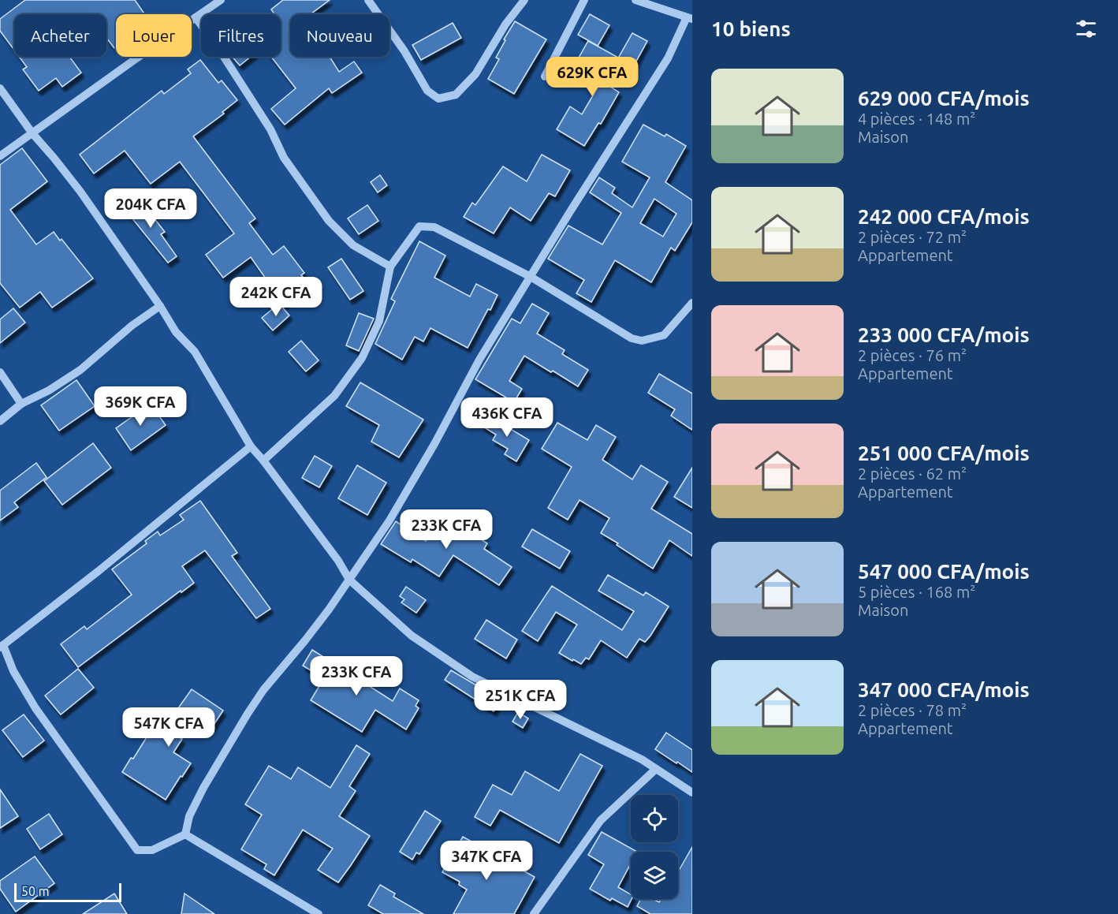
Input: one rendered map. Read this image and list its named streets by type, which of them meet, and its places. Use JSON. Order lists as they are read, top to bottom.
{
  "scale_bar": "50 m",
  "page": {
    "heading": "10 biens",
    "chip": [
      "Acheter",
      "Louer",
      "Filtres",
      "Nouveau"
    ],
    "price": [
      "629K CFA",
      "204K CFA",
      "242K CFA",
      "369K CFA",
      "436K CFA",
      "233K CFA",
      "233K CFA",
      "251K CFA",
      "547K CFA",
      "347K CFA"
    ],
    "list": [
      {
        "name": "629 000 CFA/mois",
        "note": "4 pièces · 148 m² · Maison"
      },
      {
        "name": "242 000 CFA/mois",
        "note": "2 pièces · 72 m² · Appartement"
      },
      {
        "name": "233 000 CFA/mois",
        "note": "2 pièces · 76 m² · Appartement"
      },
      {
        "name": "251 000 CFA/mois",
        "note": "2 pièces · 62 m² · Appartement"
      },
      {
        "name": "547 000 CFA/mois",
        "note": "5 pièces · 168 m² · Maison"
      },
      {
        "name": "347 000 CFA/mois",
        "note": "2 pièces · 78 m² · Appartement"
      }
    ],
    "scale": "50 m"
  }
}
